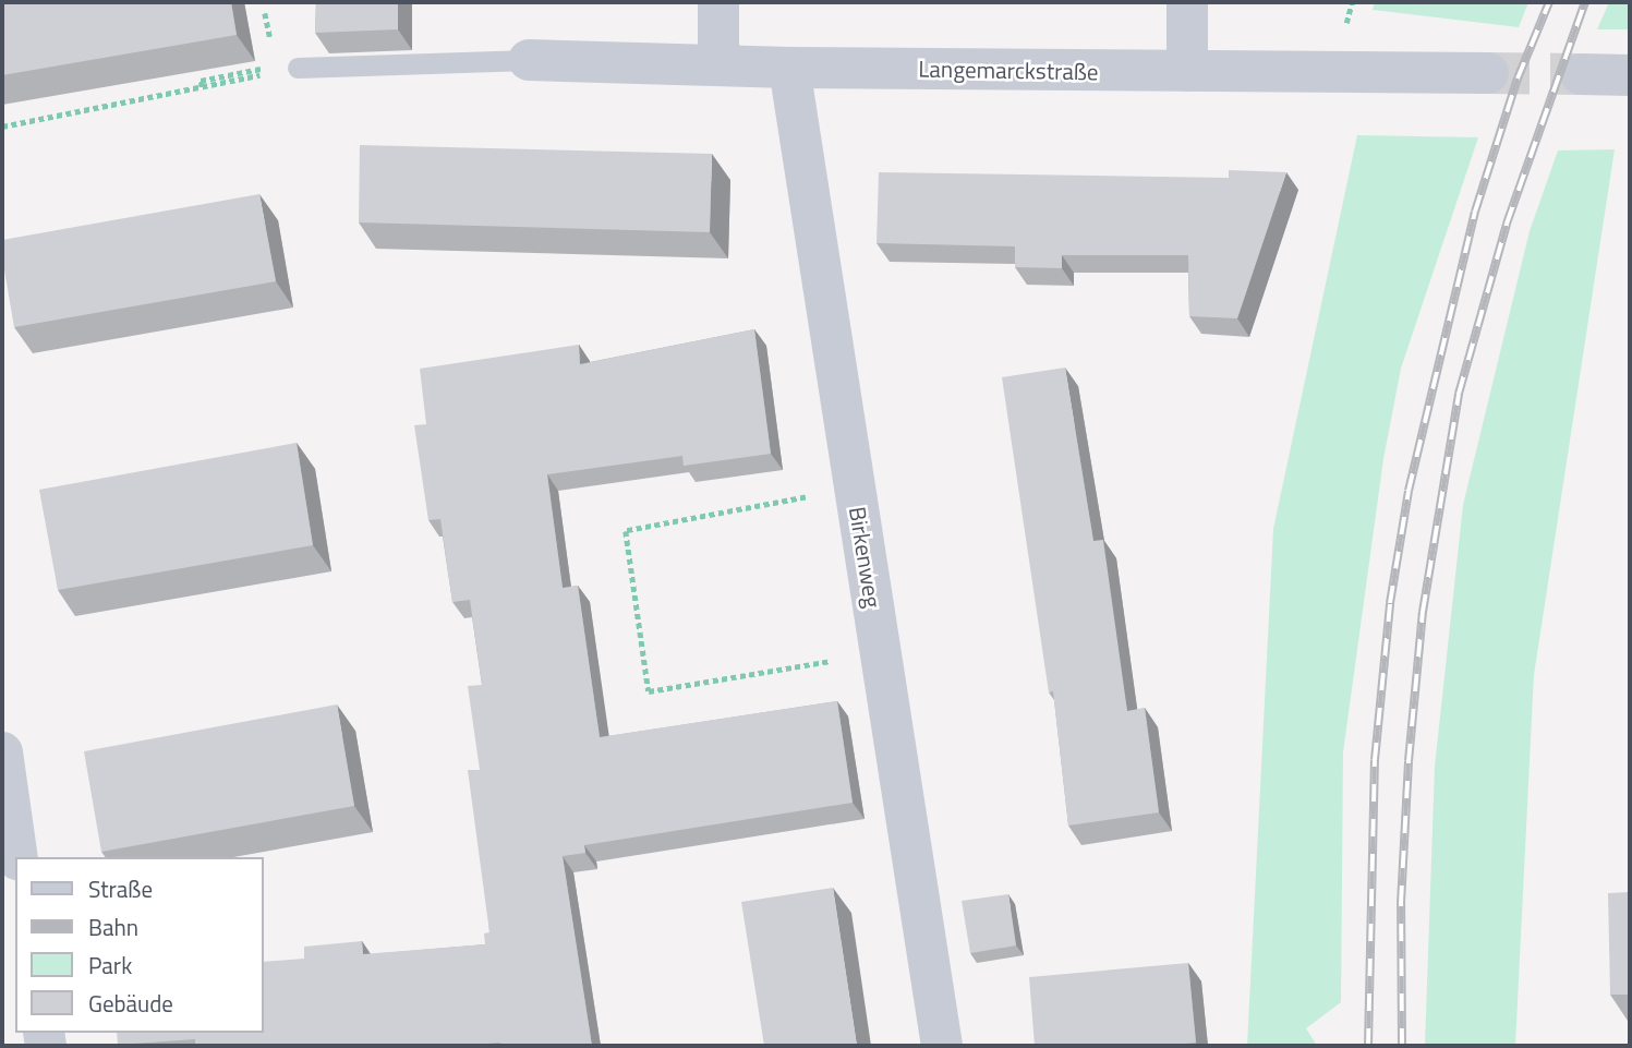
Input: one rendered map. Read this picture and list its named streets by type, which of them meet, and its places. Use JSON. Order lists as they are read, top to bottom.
{
  "streets": {
    "street": ["Langemarckstraße", "Birkenweg"]
  },
  "crossings": [
    ["Langemarckstraße", "Birkenweg"]
  ],
  "legend": [
    "Straße",
    "Bahn",
    "Park",
    "Gebäude"
  ]
}
